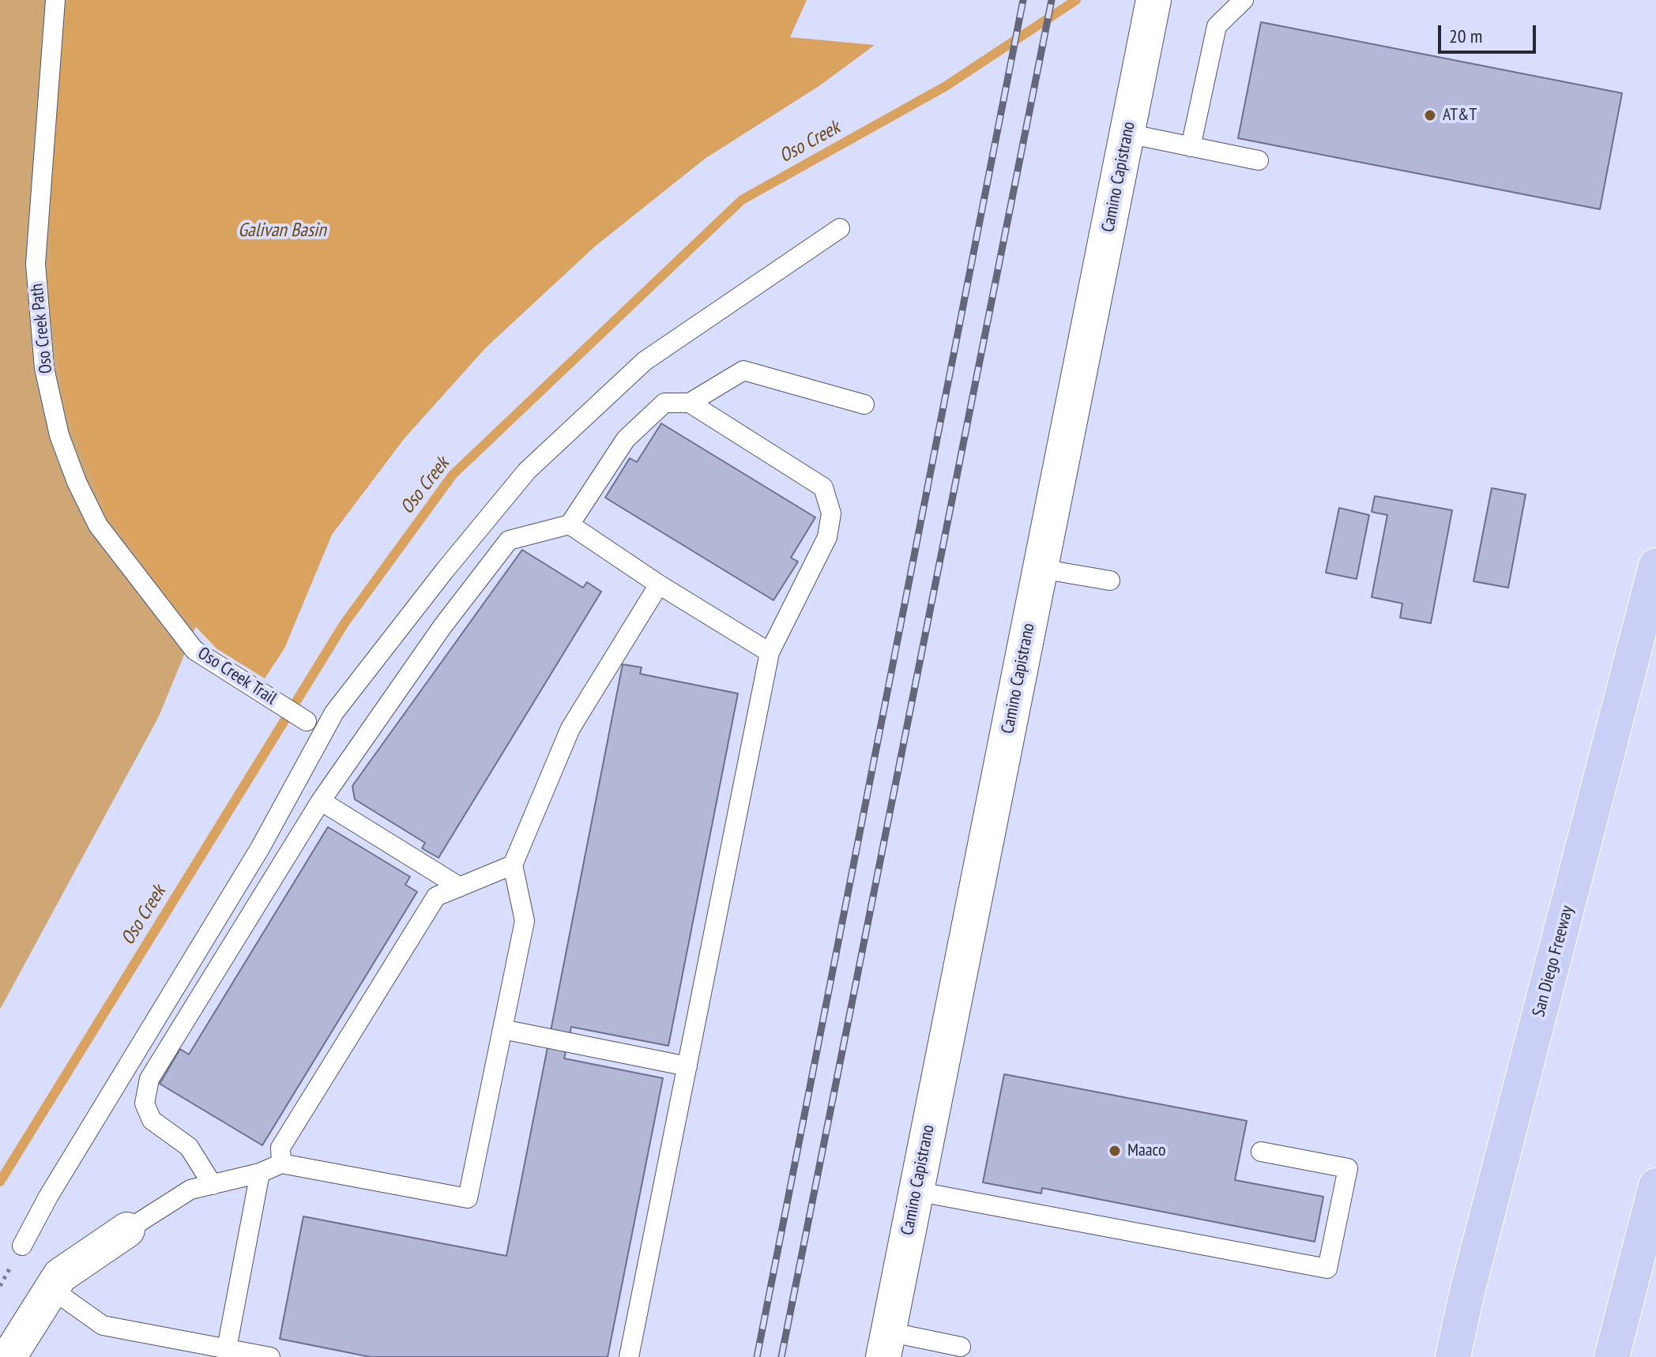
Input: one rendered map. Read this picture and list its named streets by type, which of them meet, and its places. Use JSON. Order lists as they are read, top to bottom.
{
  "streets": {
    "highway": ["San Diego Freeway"],
    "street": ["Camino Capistrano"],
    "lane": ["Oso Creek Path", "Oso Creek Trail"]
  },
  "crossings": [
    ["Oso Creek Path", "Oso Creek Trail"]
  ],
  "water": ["Oso Creek", "Galivan Basin"],
  "places": ["AT&T", "Maaco"],
  "scale_bar": "20 m"
}
